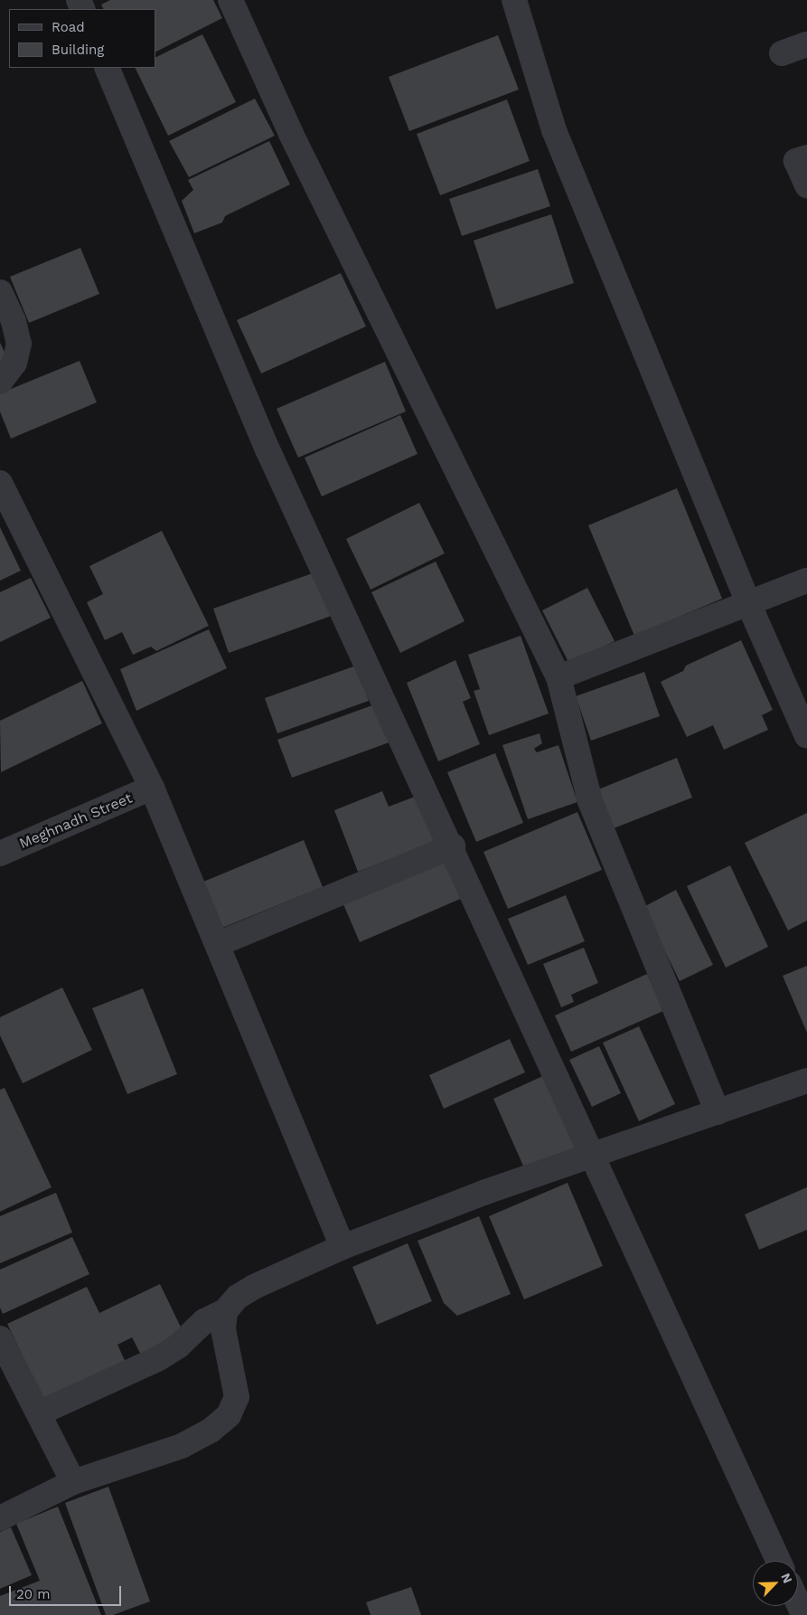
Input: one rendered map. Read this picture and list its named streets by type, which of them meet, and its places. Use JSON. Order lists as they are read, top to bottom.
{
  "streets": {
    "street": ["Meghnadh Street"]
  },
  "legend": ["Road", "Building"],
  "scale_bar": "20 m",
  "north": "top right"
}
